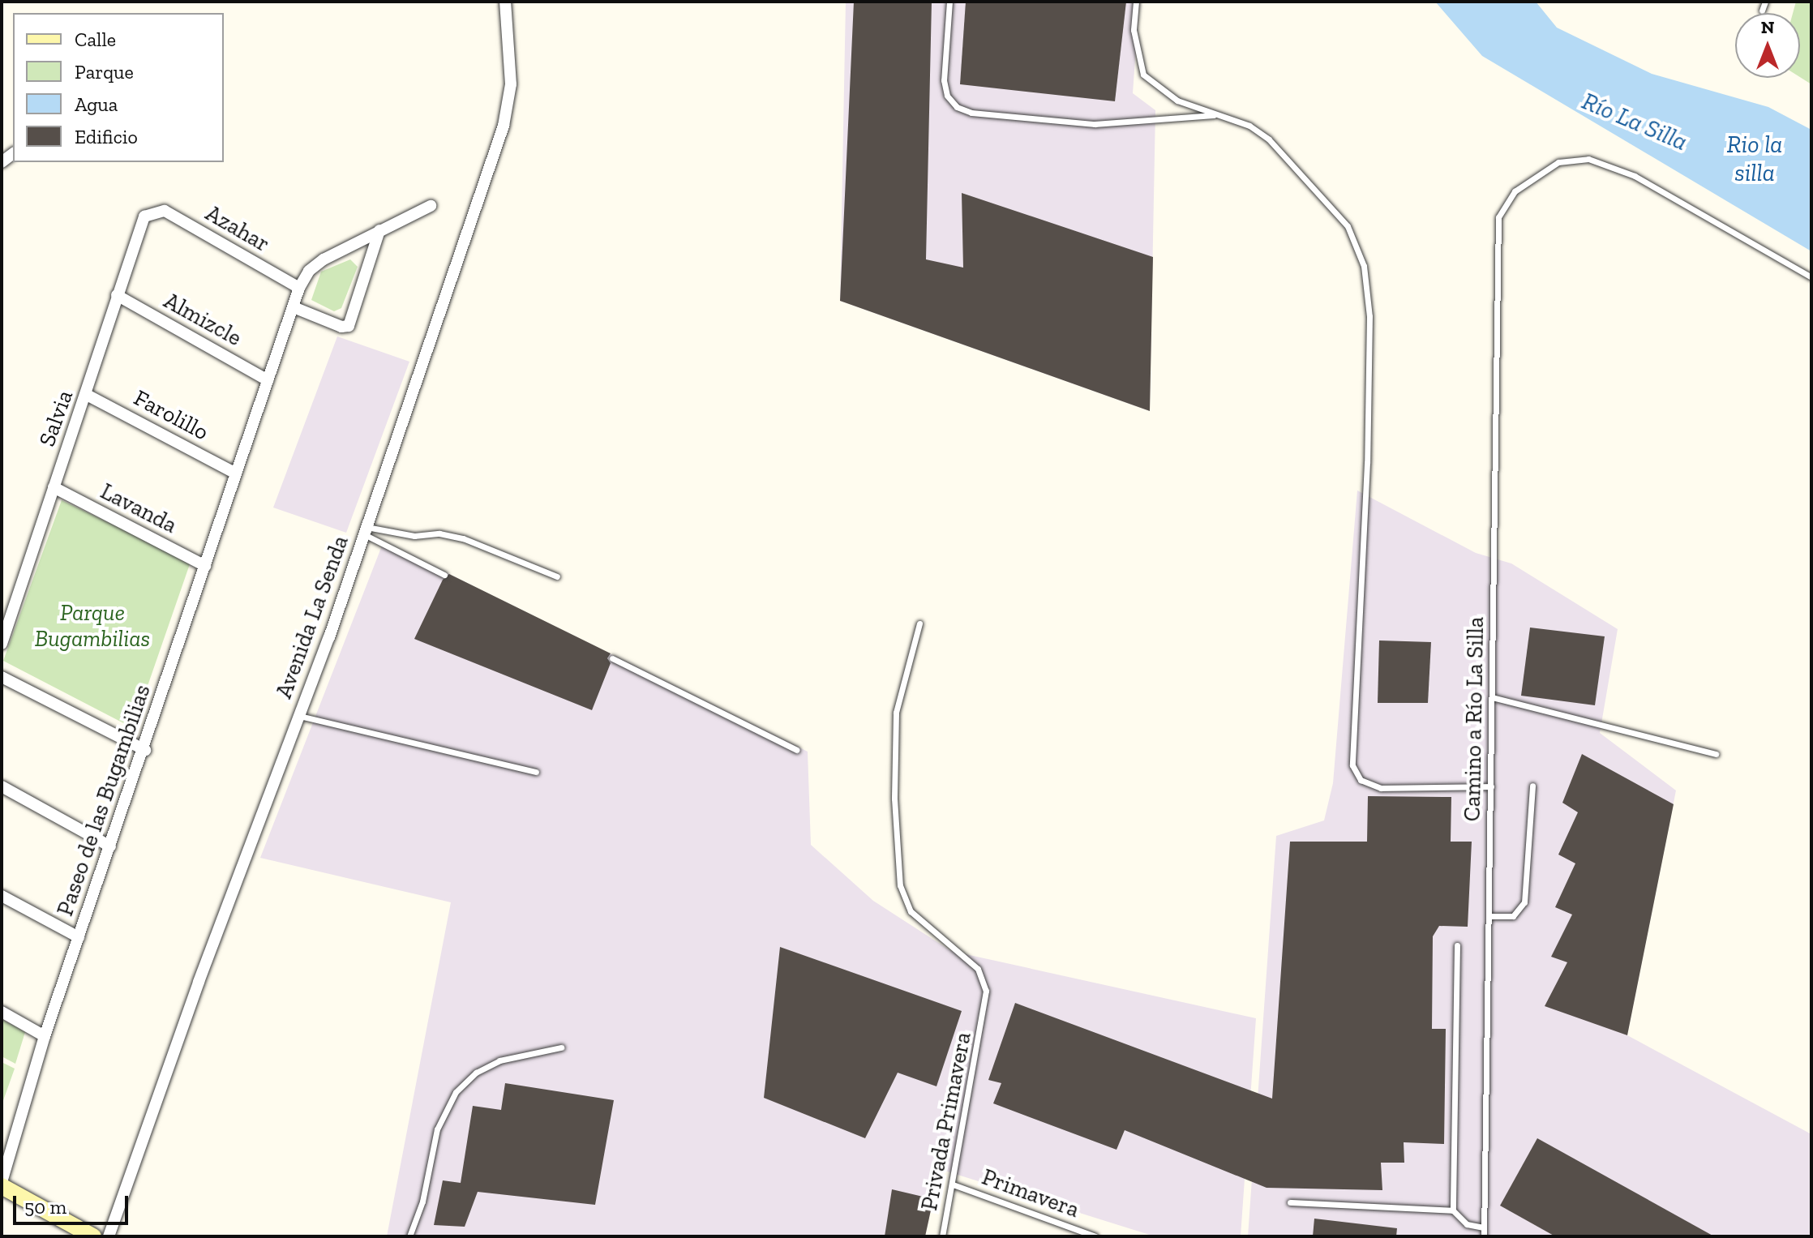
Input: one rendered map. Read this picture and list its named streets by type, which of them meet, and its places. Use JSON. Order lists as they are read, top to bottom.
{
  "streets": {
    "street": [
      "Azahar",
      "Almizcle",
      "Farolillo",
      "Salvia",
      "Lavanda",
      "Avenida La Senda",
      "Paseo de las Bugambilias"
    ],
    "lane": ["Camino a Río La Silla", "Privada Primavera", "Primavera"]
  },
  "crossings": [
    ["Azahar", "Salvia"],
    ["Azahar", "Paseo de las Bugambilias"],
    ["Almizcle", "Salvia"],
    ["Almizcle", "Paseo de las Bugambilias"],
    ["Farolillo", "Salvia"],
    ["Farolillo", "Paseo de las Bugambilias"],
    ["Salvia", "Lavanda"],
    ["Lavanda", "Paseo de las Bugambilias"],
    ["Privada Primavera", "Primavera"]
  ],
  "water": ["Río La Silla", "Rio la silla"],
  "parks": ["Parque Bugambilias"],
  "legend": [
    "Calle",
    "Parque",
    "Agua",
    "Edificio"
  ],
  "scale_bar": "50 m",
  "north": "top"
}
